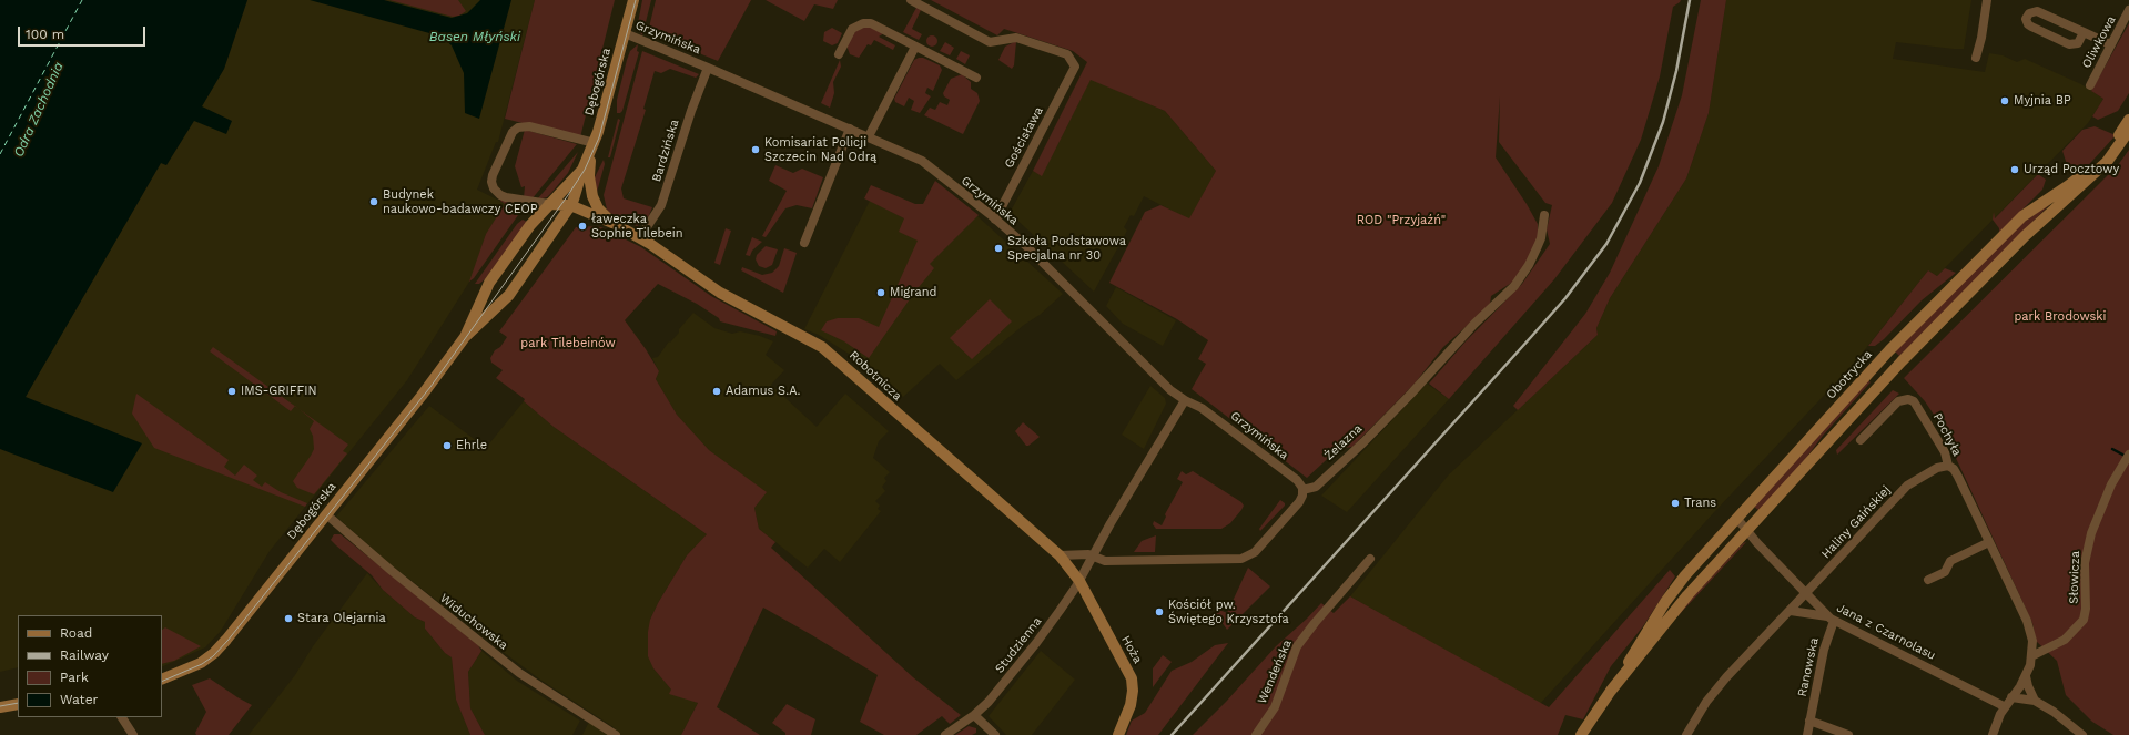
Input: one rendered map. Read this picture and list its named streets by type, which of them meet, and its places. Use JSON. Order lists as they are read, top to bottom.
{
  "streets": {
    "street": [
      "Grzymińska",
      "Oliwkowa",
      "Dębogórska",
      "Gościsława",
      "Bardzińska",
      "Obotrycka",
      "Robotnicza",
      "Pochyła",
      "Żelazna",
      "Haliny Gaińskiej",
      "Słowicza",
      "Widuchowska",
      "Jana z Czarnolasu",
      "Studzienna",
      "Hoża",
      "Ranowska",
      "Wendeńska"
    ]
  },
  "crossings": [
    ["Grzymińska", "Dębogórska"],
    ["Grzymińska", "Gościsława"],
    ["Grzymińska", "Bardzińska"],
    ["Grzymińska", "Żelazna"],
    ["Grzymińska", "Studzienna"],
    ["Dębogórska", "Robotnicza"],
    ["Dębogórska", "Widuchowska"],
    ["Bardzińska", "Robotnicza"],
    ["Obotrycka", "Jana z Czarnolasu"],
    ["Robotnicza", "Studzienna"],
    ["Robotnicza", "Hoża"],
    ["Pochyła", "Haliny Gaińskiej"],
    ["Pochyła", "Słowicza"],
    ["Pochyła", "Jana z Czarnolasu"],
    ["Haliny Gaińskiej", "Jana z Czarnolasu"],
    ["Jana z Czarnolasu", "Ranowska"],
    ["Studzienna", "Hoża"]
  ],
  "water": ["Basen Młyński", "Odra Zachodnia"],
  "parks": ["ROD \"Przyjaźń\"", "park Brodowski", "park Tilebeinów"],
  "places": [
    "Myjnia BP",
    "Komisariat Policji Szczecin Nad Odrą",
    "Urząd Pocztowy",
    "Budynek naukowo-badawczy CEOP",
    "ławeczka Sophie Tilebein",
    "Szkoła Podstawowa Specjalna nr 30",
    "Migrand",
    "IMS-GRIFFIN",
    "Adamus S.A.",
    "Ehrle",
    "Trans",
    "Kościół pw. Świętego Krzysztofa",
    "Stara Olejarnia"
  ],
  "legend": [
    "Road",
    "Railway",
    "Park",
    "Water"
  ],
  "scale_bar": "100 m"
}
